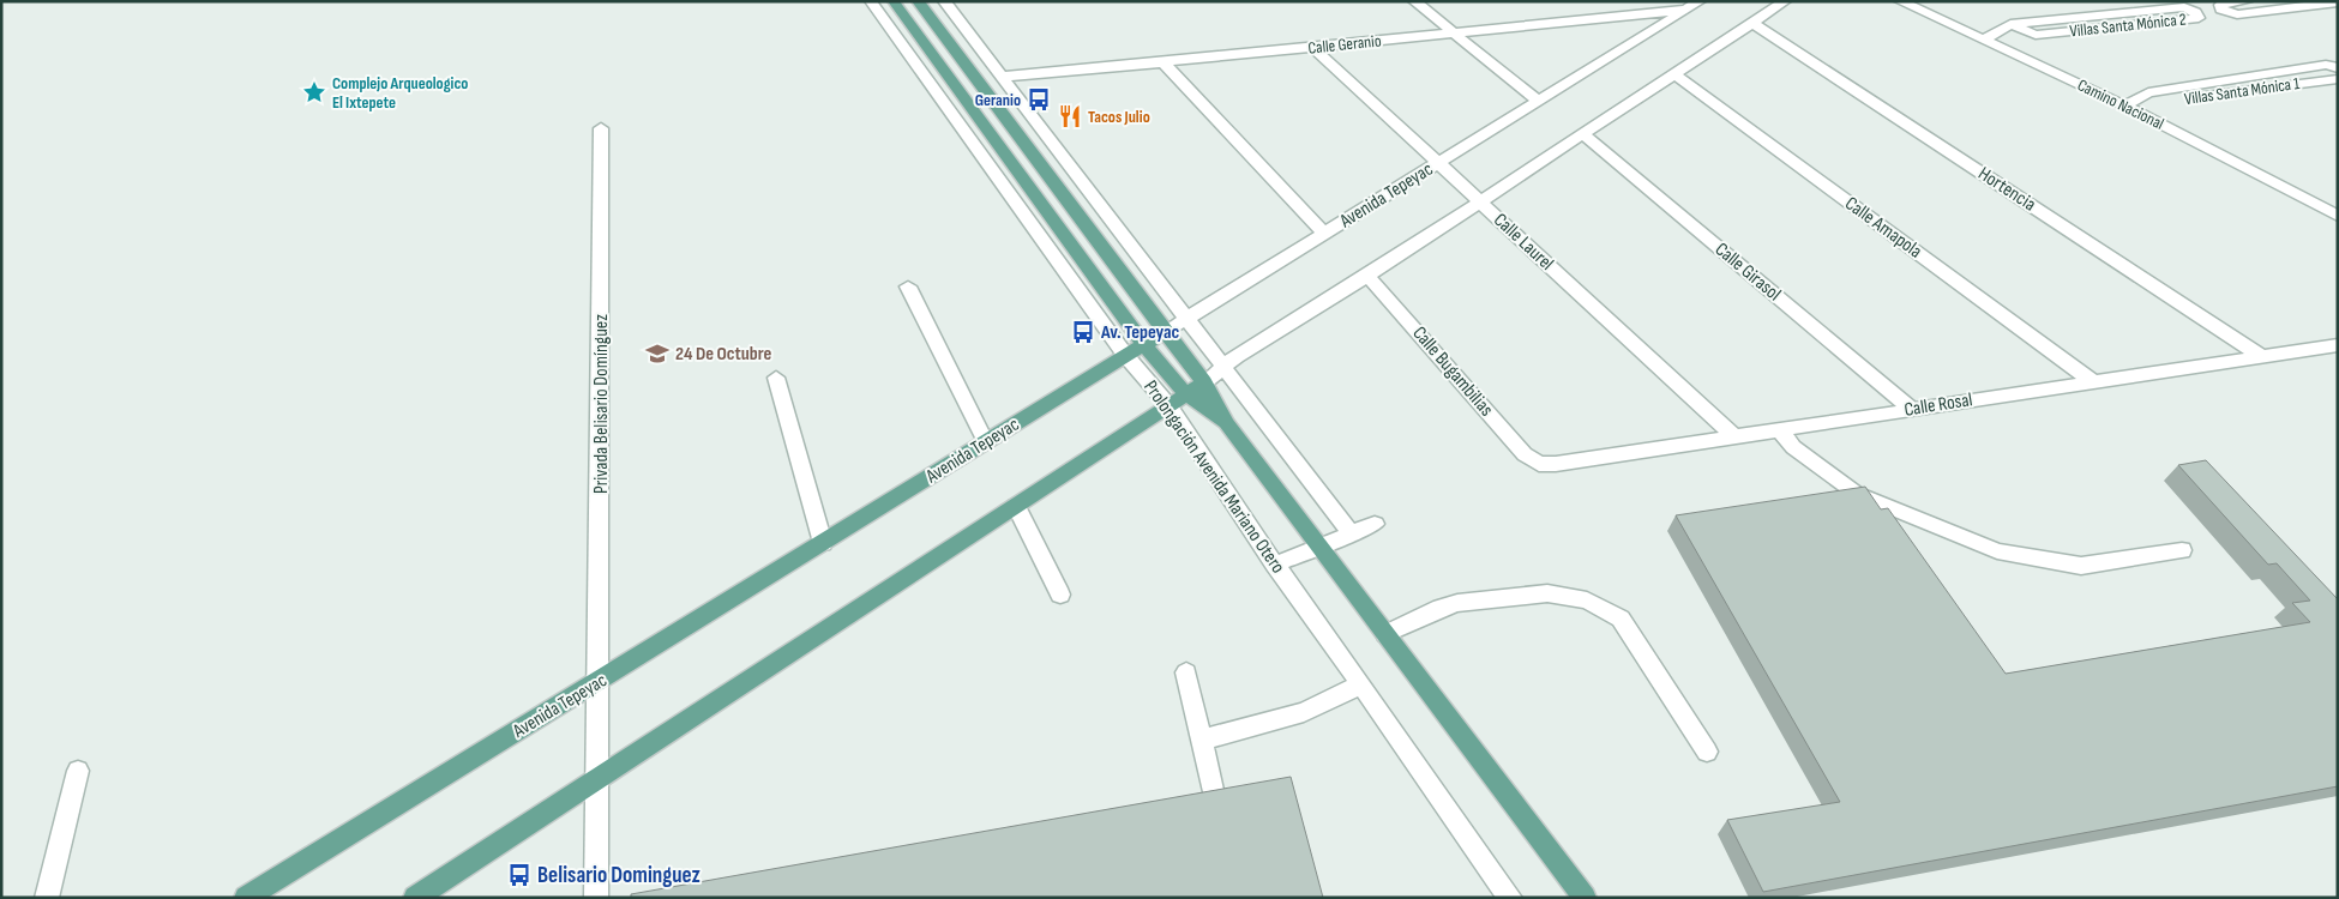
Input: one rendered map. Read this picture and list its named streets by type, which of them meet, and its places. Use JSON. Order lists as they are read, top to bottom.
{
  "streets": {
    "main road": ["Avenida Tepeyac", "Prolongación Avenida Mariano Otero"],
    "street": [
      "Villas Santa Mónica 2",
      "Calle Geranio",
      "Villas Santa Mónica 1",
      "Camino Nacional",
      "Hortencia",
      "Calle Amapola",
      "Calle Laurel",
      "Calle Girasol",
      "Calle Bugambilias",
      "Privada Belisario Domínguez",
      "Calle Rosal"
    ]
  },
  "crossings": [
    ["Villas Santa Mónica 2", "Camino Nacional"],
    ["Calle Geranio", "Avenida Tepeyac"],
    ["Calle Geranio", "Calle Laurel"],
    ["Villas Santa Mónica 1", "Camino Nacional"],
    ["Hortencia", "Calle Rosal"],
    ["Avenida Tepeyac", "Calle Laurel"],
    ["Avenida Tepeyac", "Privada Belisario Domínguez"],
    ["Avenida Tepeyac", "Prolongación Avenida Mariano Otero"],
    ["Calle Amapola", "Calle Rosal"],
    ["Calle Laurel", "Calle Rosal"],
    ["Calle Girasol", "Calle Rosal"],
    ["Calle Bugambilias", "Calle Rosal"]
  ],
  "places": {
    "place": ["Complejo Arqueologico El Ixtepete"],
    "bus stop": ["Geranio", "Av. Tepeyac", "Belisario Dominguez"],
    "restaurant": ["Tacos Julio"],
    "school or university": ["24 De Octubre"]
  }
}
